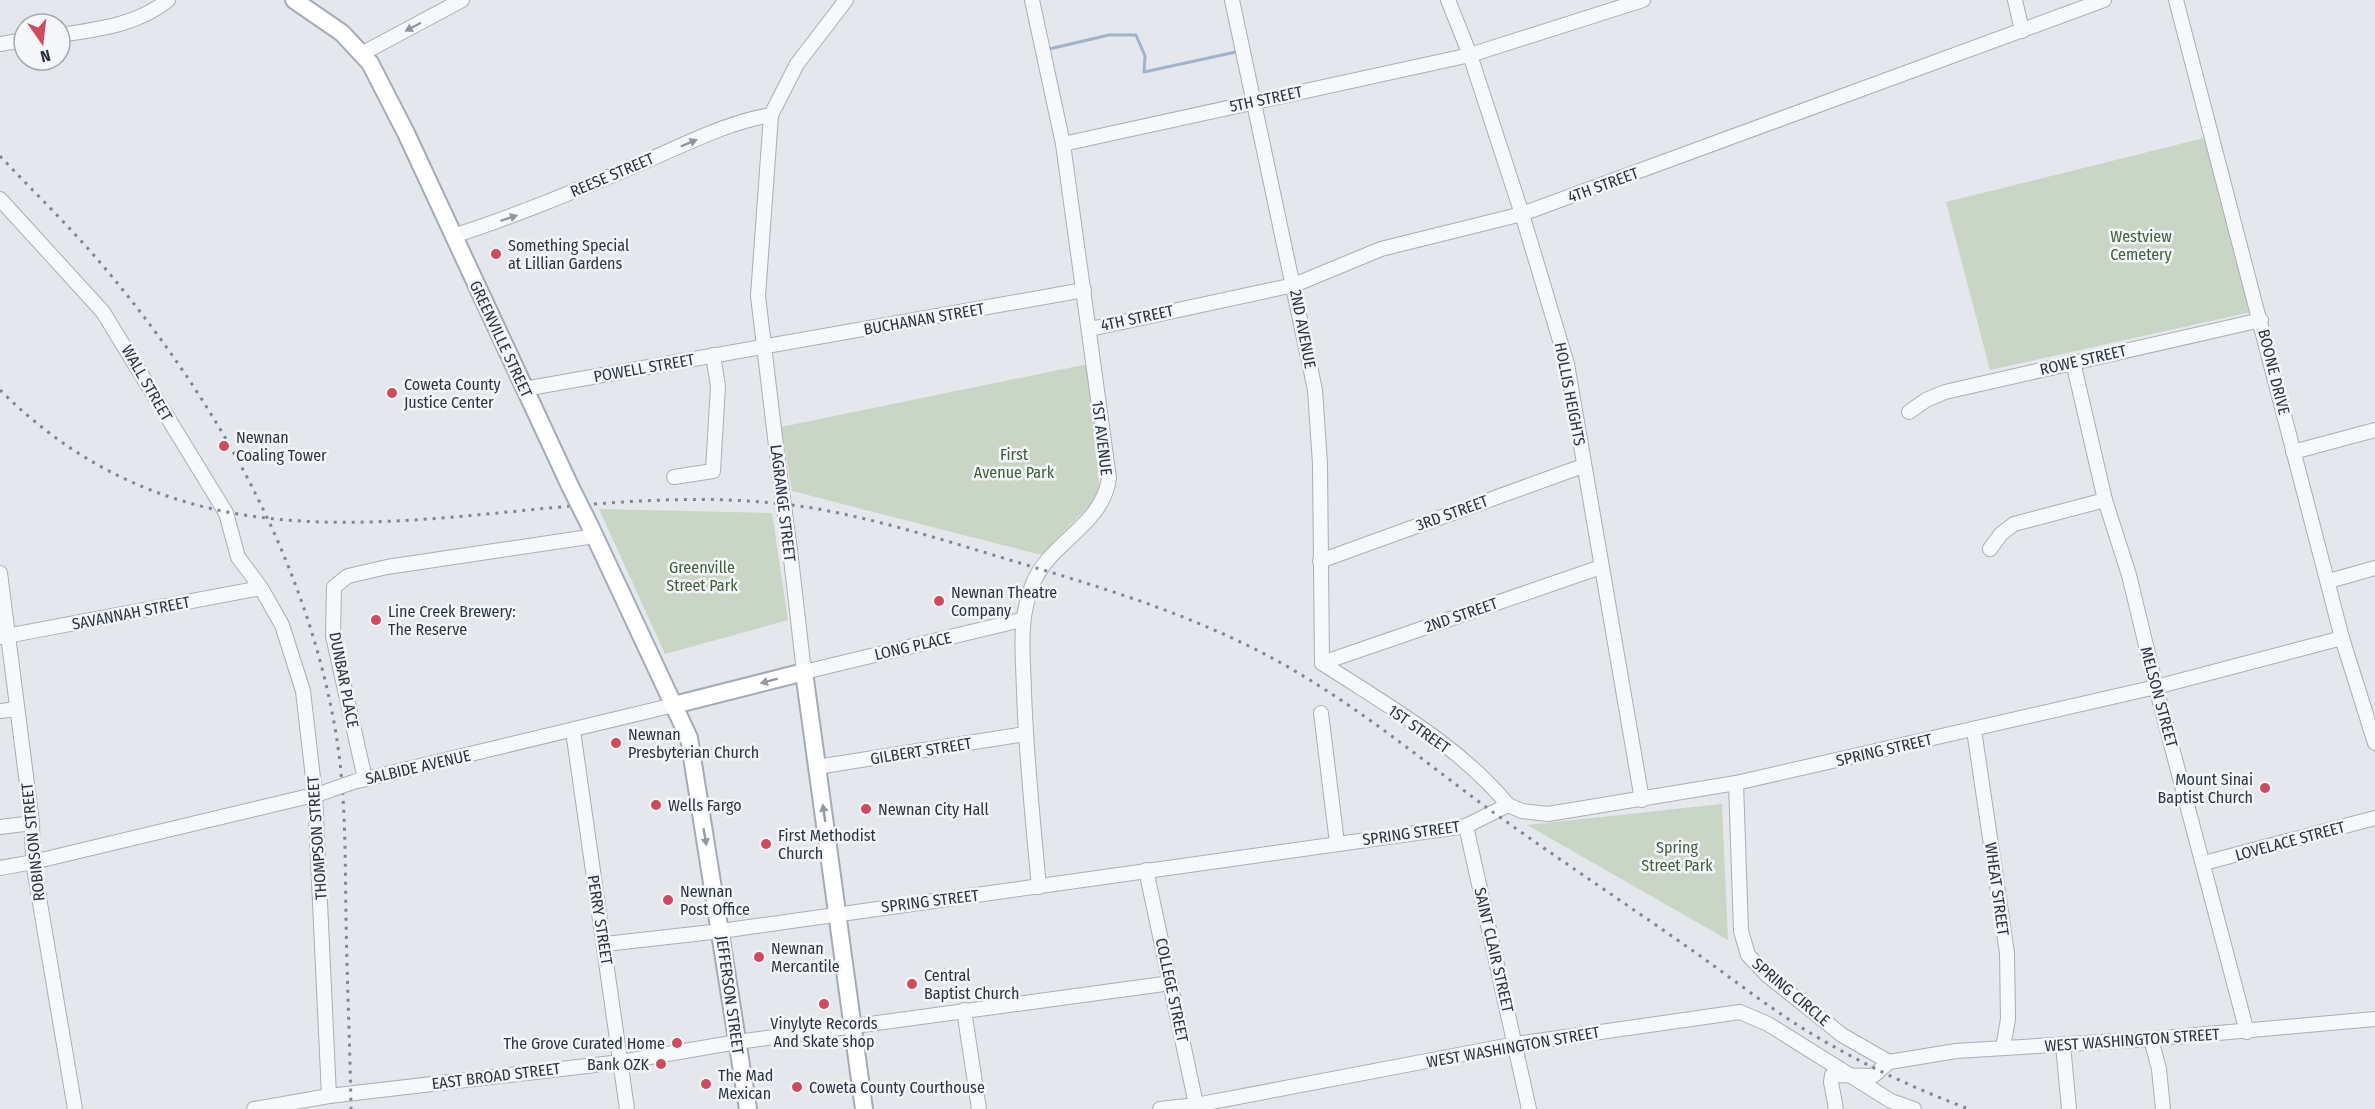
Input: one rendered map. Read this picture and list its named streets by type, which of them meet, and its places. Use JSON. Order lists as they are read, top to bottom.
{
  "streets": {
    "main road": [
      "GREENVILLE STREET",
      "LAGRANGE STREET",
      "SALBIDE AVENUE",
      "JEFFERSON STREET"
    ],
    "street": [
      "5TH STREET",
      "REESE STREET",
      "4TH STREET",
      "BUCHANAN STREET",
      "2ND AVENUE",
      "ROWE STREET",
      "POWELL STREET",
      "BOONE DRIVE",
      "WALL STREET",
      "HOLLIS HEIGHTS",
      "1ST AVENUE",
      "3RD STREET",
      "SAVANNAH STREET",
      "2ND STREET",
      "LONG PLACE",
      "DUNBAR PLACE",
      "MELSON STREET",
      "1ST STREET",
      "SPRING STREET",
      "GILBERT STREET",
      "THOMPSON STREET",
      "LOVELACE STREET",
      "ROBINSON STREET",
      "WHEAT STREET",
      "PERRY STREET",
      "SAINT CLAIR STREET",
      "COLLEGE STREET",
      "SPRING CIRCLE",
      "WEST WASHINGTON STREET",
      "EAST BROAD STREET"
    ]
  },
  "crossings": [
    ["5TH STREET", "2ND AVENUE"],
    ["5TH STREET", "HOLLIS HEIGHTS"],
    ["5TH STREET", "1ST AVENUE"],
    ["REESE STREET", "GREENVILLE STREET"],
    ["REESE STREET", "LAGRANGE STREET"],
    ["4TH STREET", "2ND AVENUE"],
    ["4TH STREET", "HOLLIS HEIGHTS"],
    ["4TH STREET", "1ST AVENUE"],
    ["BUCHANAN STREET", "POWELL STREET"],
    ["BUCHANAN STREET", "1ST AVENUE"],
    ["BUCHANAN STREET", "LAGRANGE STREET"],
    ["2ND AVENUE", "3RD STREET"],
    ["2ND AVENUE", "2ND STREET"],
    ["2ND AVENUE", "1ST STREET"],
    ["GREENVILLE STREET", "POWELL STREET"],
    ["GREENVILLE STREET", "DUNBAR PLACE"],
    ["GREENVILLE STREET", "SALBIDE AVENUE"],
    ["GREENVILLE STREET", "JEFFERSON STREET"],
    ["ROWE STREET", "BOONE DRIVE"],
    ["ROWE STREET", "MELSON STREET"],
    ["POWELL STREET", "LAGRANGE STREET"],
    ["BOONE DRIVE", "SPRING STREET"],
    ["WALL STREET", "SAVANNAH STREET"],
    ["WALL STREET", "THOMPSON STREET"],
    ["HOLLIS HEIGHTS", "3RD STREET"],
    ["HOLLIS HEIGHTS", "2ND STREET"],
    ["HOLLIS HEIGHTS", "SPRING STREET"],
    ["1ST AVENUE", "LONG PLACE"],
    ["1ST AVENUE", "SPRING STREET"],
    ["1ST AVENUE", "GILBERT STREET"],
    ["LAGRANGE STREET", "LONG PLACE"],
    ["LAGRANGE STREET", "SPRING STREET"],
    ["LAGRANGE STREET", "GILBERT STREET"],
    ["LAGRANGE STREET", "SALBIDE AVENUE"],
    ["LAGRANGE STREET", "EAST BROAD STREET"],
    ["SAVANNAH STREET", "THOMPSON STREET"],
    ["SAVANNAH STREET", "ROBINSON STREET"],
    ["2ND STREET", "1ST STREET"],
    ["LONG PLACE", "SALBIDE AVENUE"],
    ["DUNBAR PLACE", "SALBIDE AVENUE"],
    ["MELSON STREET", "SPRING STREET"],
    ["MELSON STREET", "LOVELACE STREET"],
    ["MELSON STREET", "WEST WASHINGTON STREET"],
    ["1ST STREET", "SPRING STREET"],
    ["SPRING STREET", "WHEAT STREET"],
    ["SPRING STREET", "PERRY STREET"],
    ["SPRING STREET", "SAINT CLAIR STREET"],
    ["SPRING STREET", "COLLEGE STREET"],
    ["SPRING STREET", "SPRING CIRCLE"],
    ["SPRING STREET", "JEFFERSON STREET"],
    ["SALBIDE AVENUE", "THOMPSON STREET"],
    ["SALBIDE AVENUE", "ROBINSON STREET"],
    ["SALBIDE AVENUE", "PERRY STREET"],
    ["SALBIDE AVENUE", "JEFFERSON STREET"],
    ["THOMPSON STREET", "EAST BROAD STREET"],
    ["WHEAT STREET", "WEST WASHINGTON STREET"],
    ["PERRY STREET", "EAST BROAD STREET"],
    ["SAINT CLAIR STREET", "WEST WASHINGTON STREET"],
    ["COLLEGE STREET", "WEST WASHINGTON STREET"],
    ["COLLEGE STREET", "EAST BROAD STREET"],
    ["SPRING CIRCLE", "WEST WASHINGTON STREET"],
    ["JEFFERSON STREET", "EAST BROAD STREET"]
  ],
  "one_way": ["REESE STREET", "JEFFERSON STREET"],
  "parks": [
    "Westview Cemetery",
    "First Avenue Park",
    "Greenville Street Park",
    "Spring Street Park"
  ],
  "places": [
    "Something Special at Lillian Gardens",
    "Coweta County Justice Center",
    "Newnan Coaling Tower",
    "Newnan Theatre Company",
    "Line Creek Brewery: The Reserve",
    "Newnan Presbyterian Church",
    "Mount Sinai Baptist Church",
    "Wells Fargo",
    "Newnan City Hall",
    "First Methodist Church",
    "Newnan Post Office",
    "Newnan Mercantile",
    "Central Baptist Church",
    "Vinylyte Records And Skate shop",
    "The Grove Curated Home",
    "Bank OZK",
    "The Mad Mexican",
    "Coweta County Courthouse"
  ],
  "north": "bottom"
}
